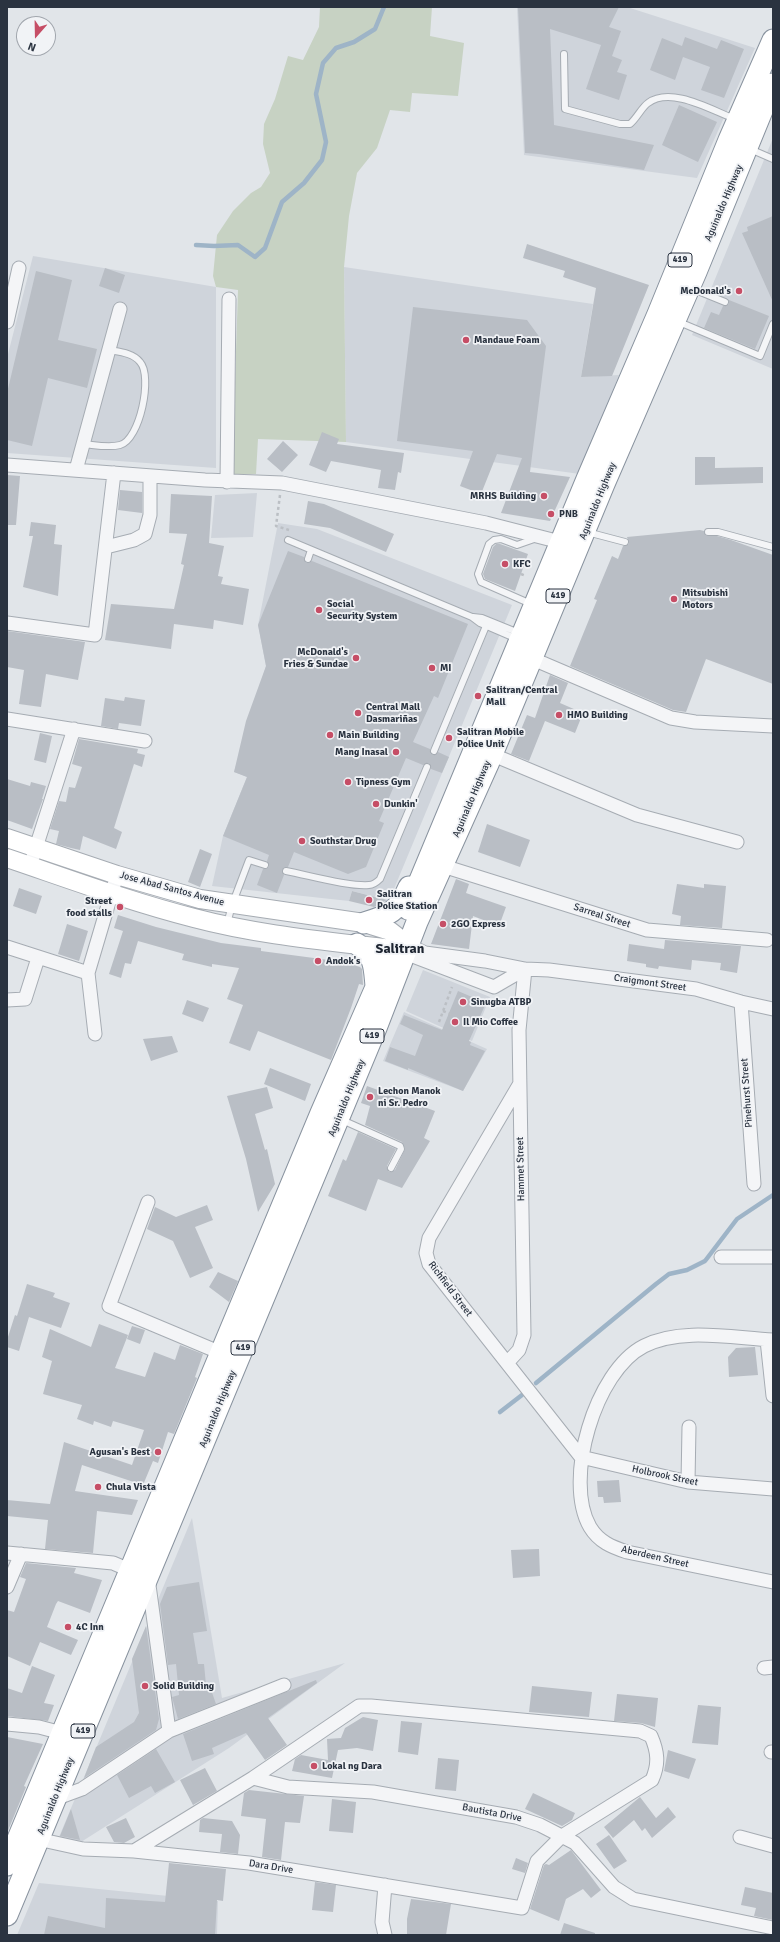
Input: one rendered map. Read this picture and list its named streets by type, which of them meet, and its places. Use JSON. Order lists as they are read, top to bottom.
{
  "streets": {
    "highway": ["Aguinaldo Highway", "419"],
    "main road": ["Jose Abad Santos Avenue"],
    "street": [
      "Sarreal Street",
      "Craigmont Street",
      "Pinehurst Street",
      "Hammet Street",
      "Richfield Street",
      "Holbrook Street",
      "Aberdeen Street",
      "Bautista Drive",
      "Dara Drive"
    ]
  },
  "crossings": [
    ["Aguinaldo Highway", "Jose Abad Santos Avenue"],
    ["Aguinaldo Highway", "Sarreal Street"],
    ["Aguinaldo Highway", "Craigmont Street"],
    ["Aguinaldo Highway", "Dara Drive"],
    ["Jose Abad Santos Avenue", "Craigmont Street"],
    ["Craigmont Street", "Pinehurst Street"],
    ["Craigmont Street", "Hammet Street"],
    ["Hammet Street", "Richfield Street"],
    ["Richfield Street", "Holbrook Street"],
    ["Richfield Street", "Aberdeen Street"],
    ["Holbrook Street", "Aberdeen Street"],
    ["Bautista Drive", "Dara Drive"]
  ],
  "districts": ["Salitran"],
  "places": [
    "McDonald's",
    "Mandaue Foam",
    "MRHS Building",
    "PNB",
    "KFC",
    "Mitsubishi Motors",
    "Social Security System",
    "McDonald's Fries & Sundae",
    "MI",
    "Salitran/Central Mall",
    "Central Mall Dasmariñas",
    "HMO Building",
    "Main Building",
    "Salitran Mobile Police Unit",
    "Mang Inasal",
    "Tipness Gym",
    "Dunkin'",
    "Southstar Drug",
    "Salitran Police Station",
    "Street food stalls",
    "2GO Express",
    "Andok's",
    "Sinugba ATBP",
    "Il Mio Coffee",
    "Lechon Manok ni Sr. Pedro",
    "Agusan's Best",
    "Chula Vista",
    "4C Inn",
    "Solid Building",
    "Lokal ng Dara"
  ],
  "north": "bottom"
}
